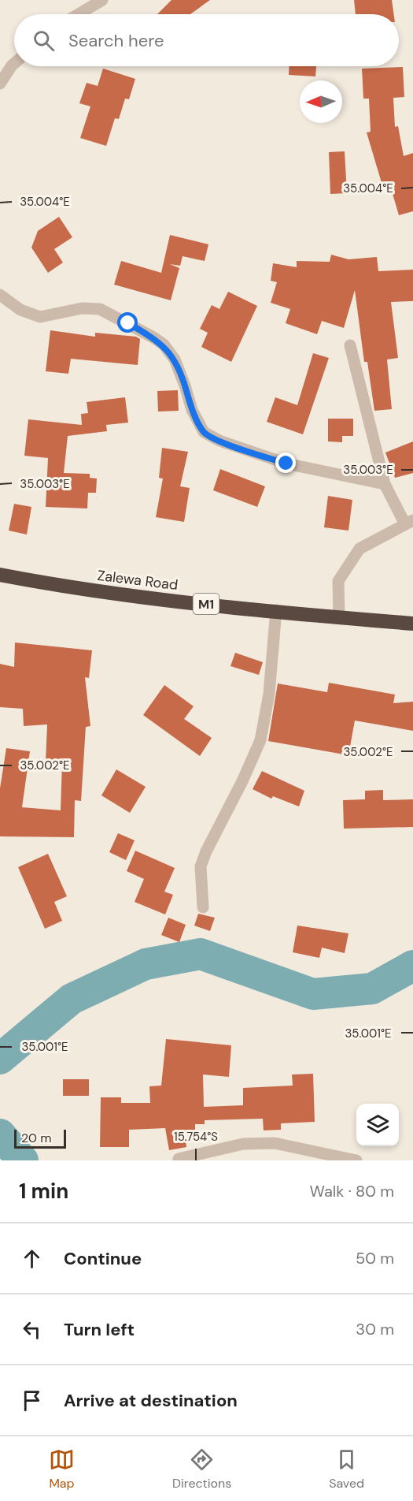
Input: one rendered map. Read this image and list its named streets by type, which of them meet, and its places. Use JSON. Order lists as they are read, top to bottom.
{
  "streets": {
    "highway": ["Zalewa Road", "M1"]
  },
  "scale_bar": "20 m",
  "north": "left",
  "page": {
    "search": "Search here",
    "scale": "20 m",
    "heading": ["1 min", "Walk · 80 m"],
    "list": [
      ["Continue", "50 m"],
      ["Turn left", "30 m"],
      "Arrive at destination"
    ],
    "nav": ["Map", "Directions", "Saved"]
  },
  "coordinates": [
    "35.004°E",
    "35.003°E",
    "35.002°E",
    "35.001°E",
    "15.754°S"
  ]
}
